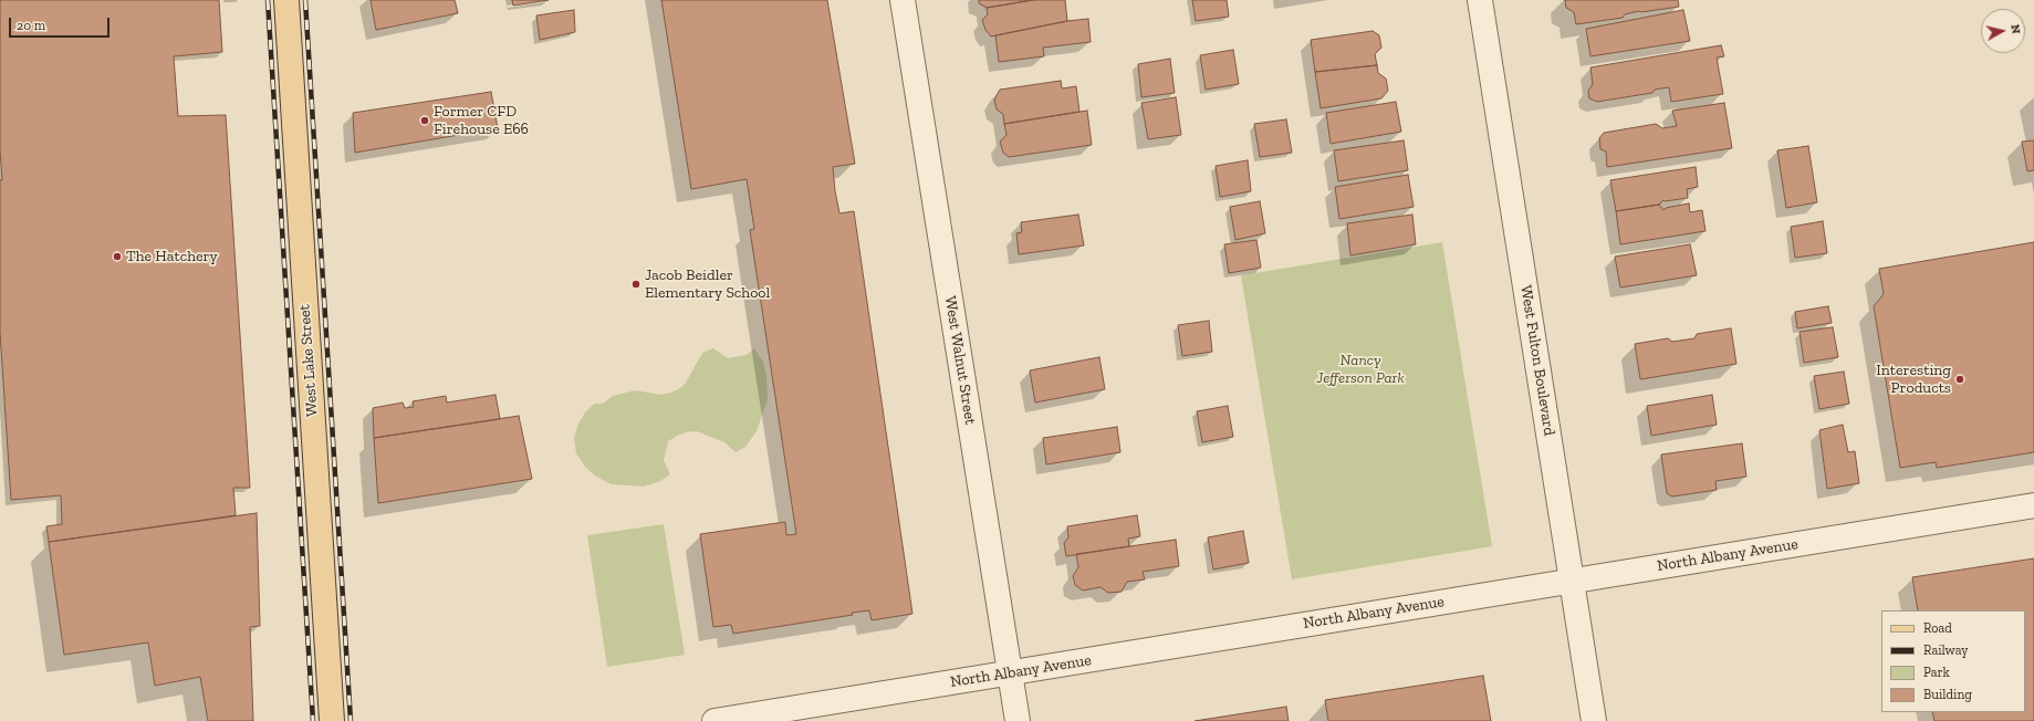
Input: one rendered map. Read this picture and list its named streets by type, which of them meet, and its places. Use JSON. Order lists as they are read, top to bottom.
{
  "streets": {
    "main road": ["West Lake Street"],
    "street": ["West Walnut Street", "West Fulton Boulevard", "North Albany Avenue"]
  },
  "crossings": [
    ["West Walnut Street", "North Albany Avenue"],
    ["West Fulton Boulevard", "North Albany Avenue"]
  ],
  "parks": ["Nancy Jefferson Park"],
  "places": [
    "Former CFD Firehouse E66",
    "The Hatchery",
    "Jacob Beidler Elementary School",
    "Interesting Products"
  ],
  "legend": [
    "Road",
    "Railway",
    "Park",
    "Building"
  ],
  "scale_bar": "20 m",
  "north": "right"
}
